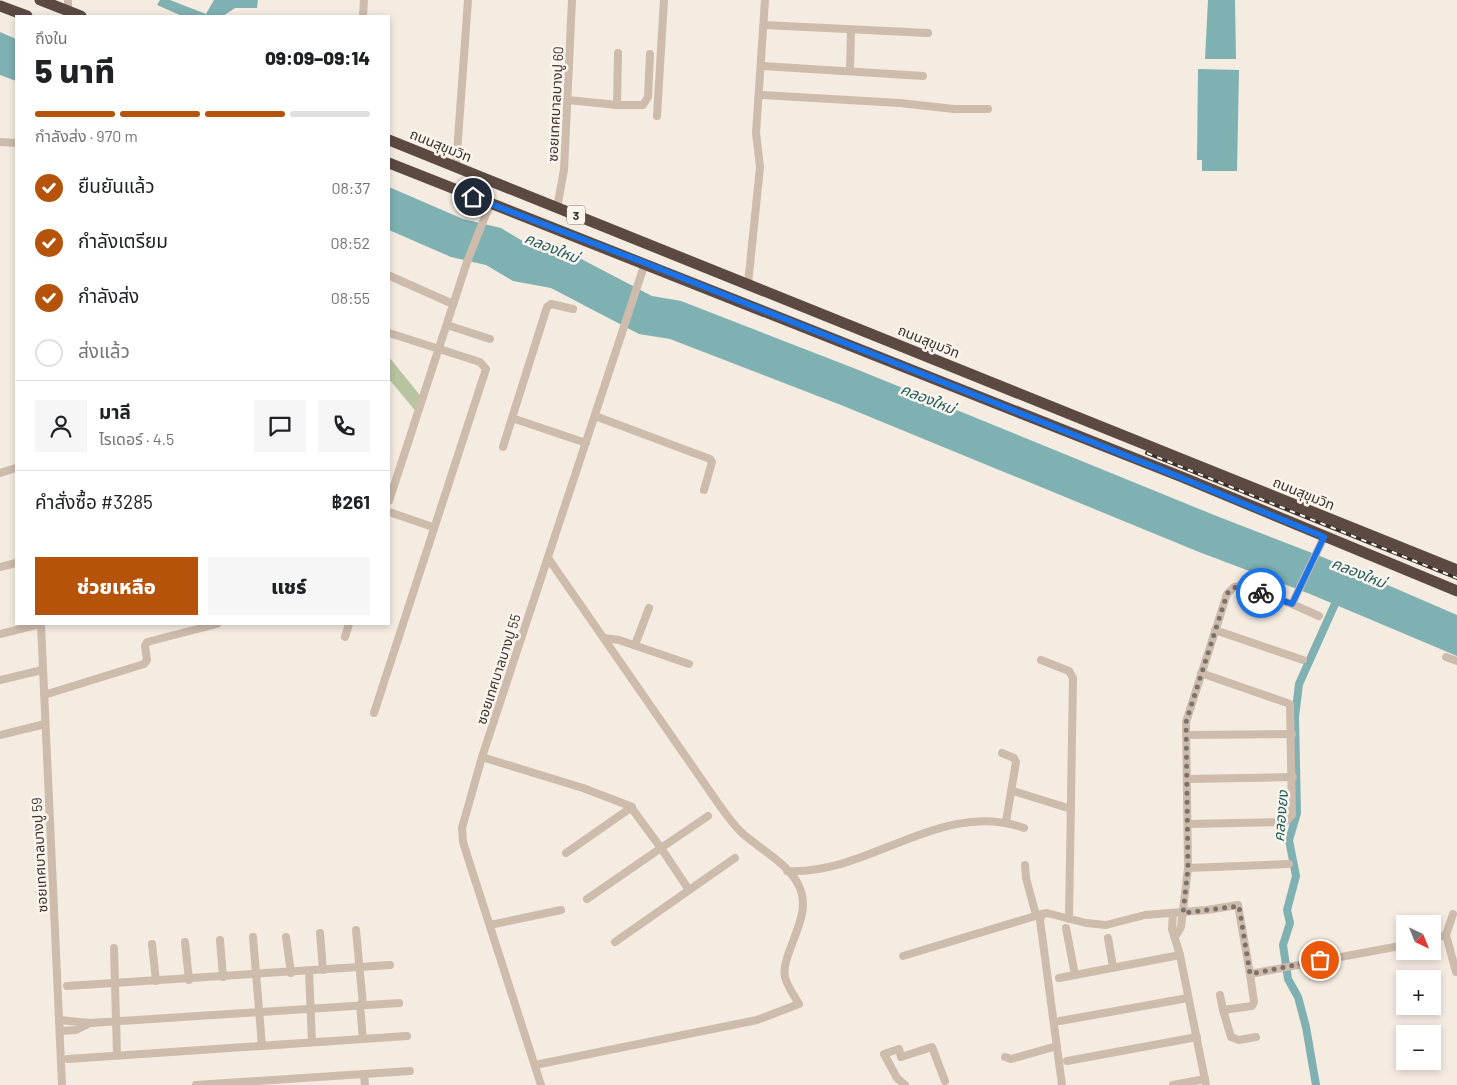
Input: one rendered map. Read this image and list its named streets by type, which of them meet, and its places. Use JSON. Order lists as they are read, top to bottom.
{
  "streets": {
    "highway": ["ถนนสุขุมวิท", "3"],
    "street": ["ซอยเทศบาลบางปู 60", "ซอยเทศบาลบางปู 55", "ซอยเทศบาลบางปู 59"]
  },
  "crossings": [
    ["ซอยเทศบาลบางปู 60", "ถนนสุขุมวิท"],
    ["3", "ซอยเทศบาลบางปู 55"]
  ],
  "water": ["คลองใหม่", "คลองยง"],
  "north": "bottom right",
  "page": {
    "heading": ["5 นาที", "ถึงใน", "09:09–09:14"],
    "panel": [
      "มาลี",
      "ไรเดอร์ · 4.5",
      "คำสั่งซื้อ #3285",
      "฿261"
    ],
    "bar": "กำลังส่ง · 970 m",
    "list": [
      ["ยืนยันแล้ว", "08:37"],
      ["กำลังเตรียม", "08:52"],
      ["กำลังส่ง", "08:55"],
      "ส่งแล้ว"
    ],
    "buttons": ["ช่วยเหลือ", "แชร์"],
    "map_buttons": ["+", "−"]
  }
}
